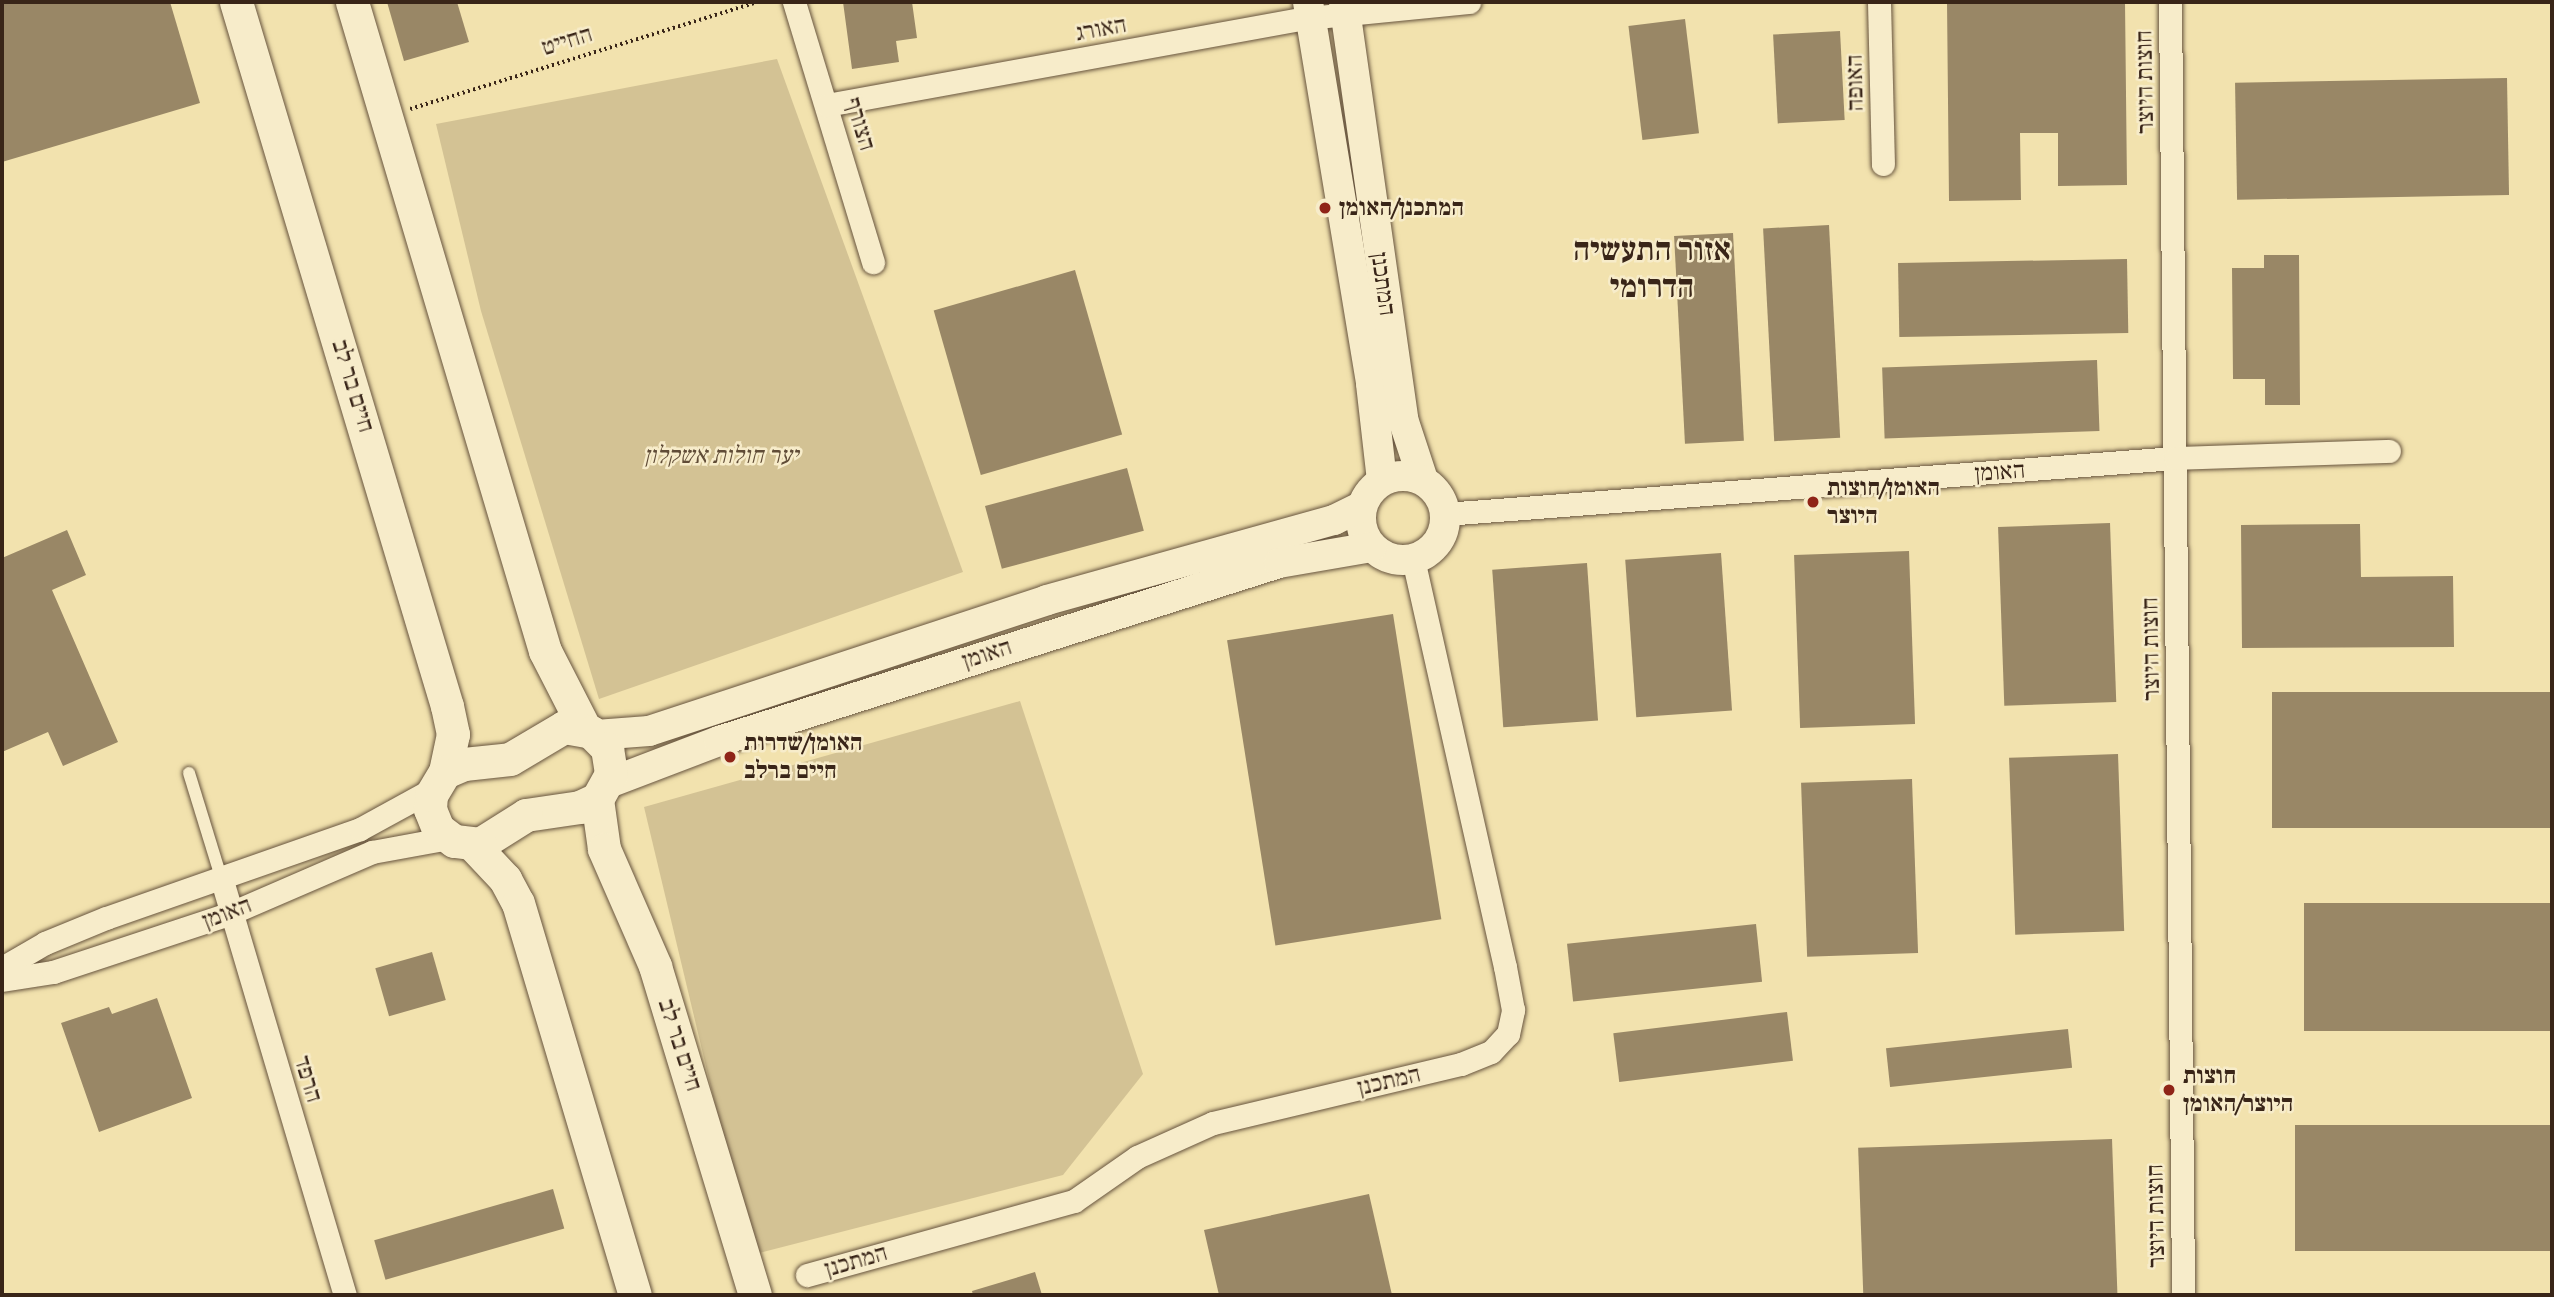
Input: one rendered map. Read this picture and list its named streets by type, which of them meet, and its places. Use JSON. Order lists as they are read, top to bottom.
{
  "streets": {
    "main road": ["חיים בר לב"],
    "street": [
      "האורג",
      "חוצות היוצר",
      "האופה",
      "הצורף",
      "המתכנן",
      "האומן",
      "הרפד"
    ],
    "path": ["החייט"]
  },
  "crossings": [
    ["האורג", "הצורף"],
    ["האורג", "המתכנן"],
    ["חוצות היוצר", "האומן"],
    ["המתכנן", "האומן"],
    ["חיים בר לב", "האומן"],
    ["האומן", "הרפד"]
  ],
  "districts": ["אזור התעשיה הדרומי"],
  "parks": ["יער חולות אשקלון"],
  "places": [
    "המתכנן/האומן",
    "האומן/חוצות היוצר",
    "האומן/שדרות חיים ברלב",
    "חוצות היוצר/האומן"
  ]
}
